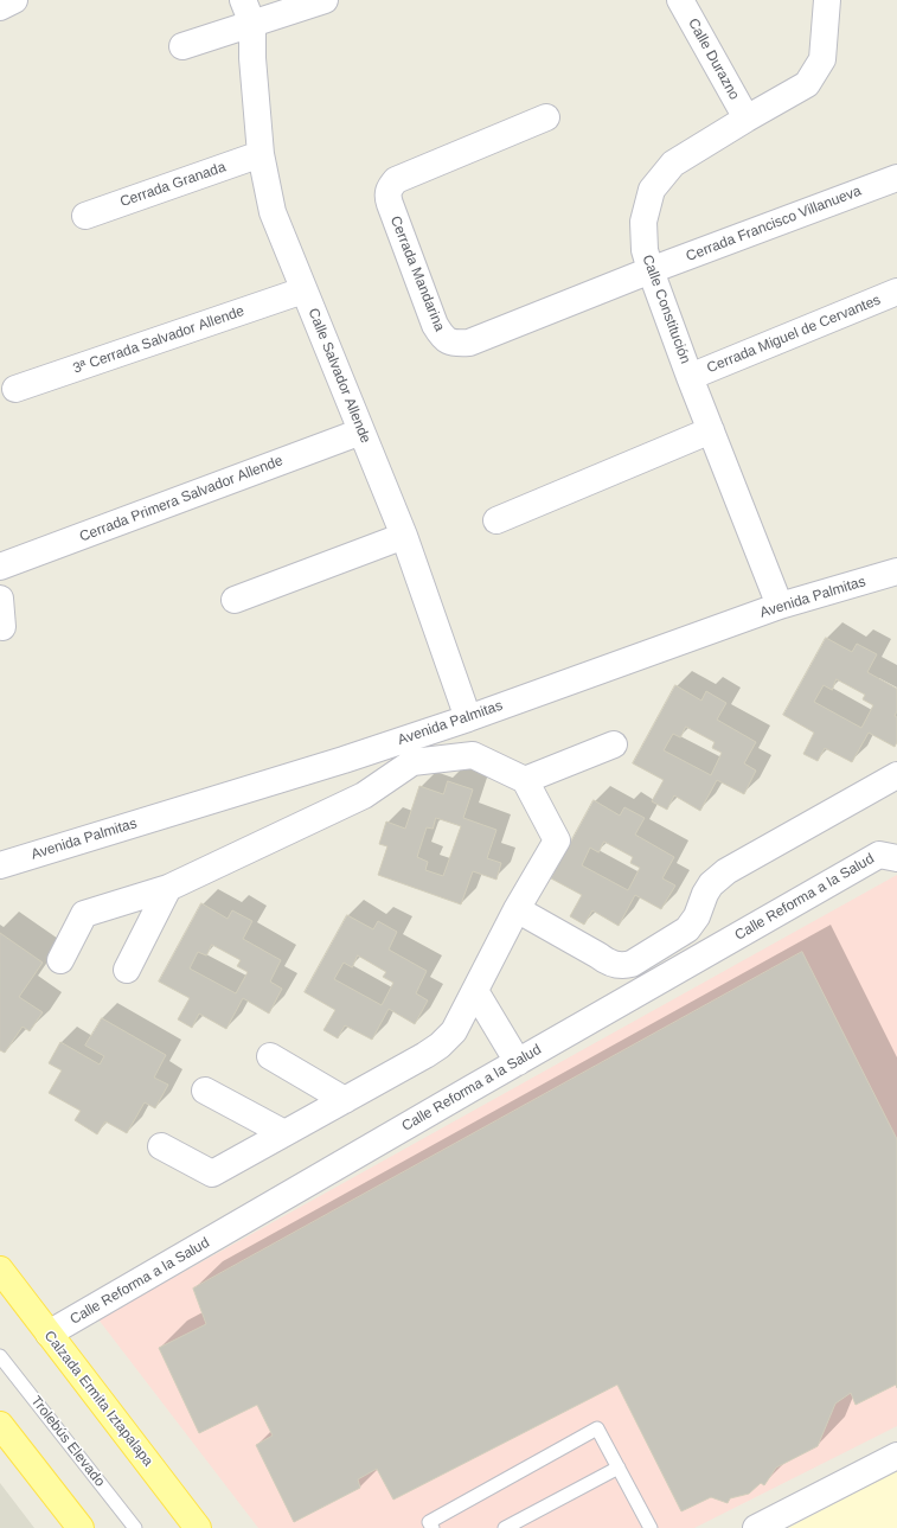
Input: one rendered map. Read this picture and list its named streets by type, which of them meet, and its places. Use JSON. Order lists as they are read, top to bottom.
{
  "streets": {
    "main road": ["Calzada Ermita Iztapalapa"],
    "street": [
      "Calle Durazno",
      "Cerrada Granada",
      "Cerrada Francisco Villanueva",
      "Cerrada Mandarina",
      "Calle Constitución",
      "Cerrada Miguel de Cervantes",
      "3ª Cerrada Salvador Allende",
      "Calle Salvador Allende",
      "Cerrada Primera Salvador Allende",
      "Avenida Palmitas",
      "Calle Reforma a la Salud"
    ],
    "lane": ["Trolebús Elevado"]
  },
  "crossings": [
    ["Calle Durazno", "Calle Constitución"],
    ["Cerrada Granada", "Calle Salvador Allende"],
    ["Cerrada Francisco Villanueva", "Cerrada Mandarina"],
    ["Cerrada Francisco Villanueva", "Calle Constitución"],
    ["Cerrada Mandarina", "Calle Constitución"],
    ["Calle Constitución", "Cerrada Miguel de Cervantes"],
    ["Calle Constitución", "Avenida Palmitas"],
    ["3ª Cerrada Salvador Allende", "Calle Salvador Allende"],
    ["Calle Salvador Allende", "Cerrada Primera Salvador Allende"],
    ["Calle Salvador Allende", "Avenida Palmitas"],
    ["Calle Reforma a la Salud", "Calzada Ermita Iztapalapa"]
  ]
}
